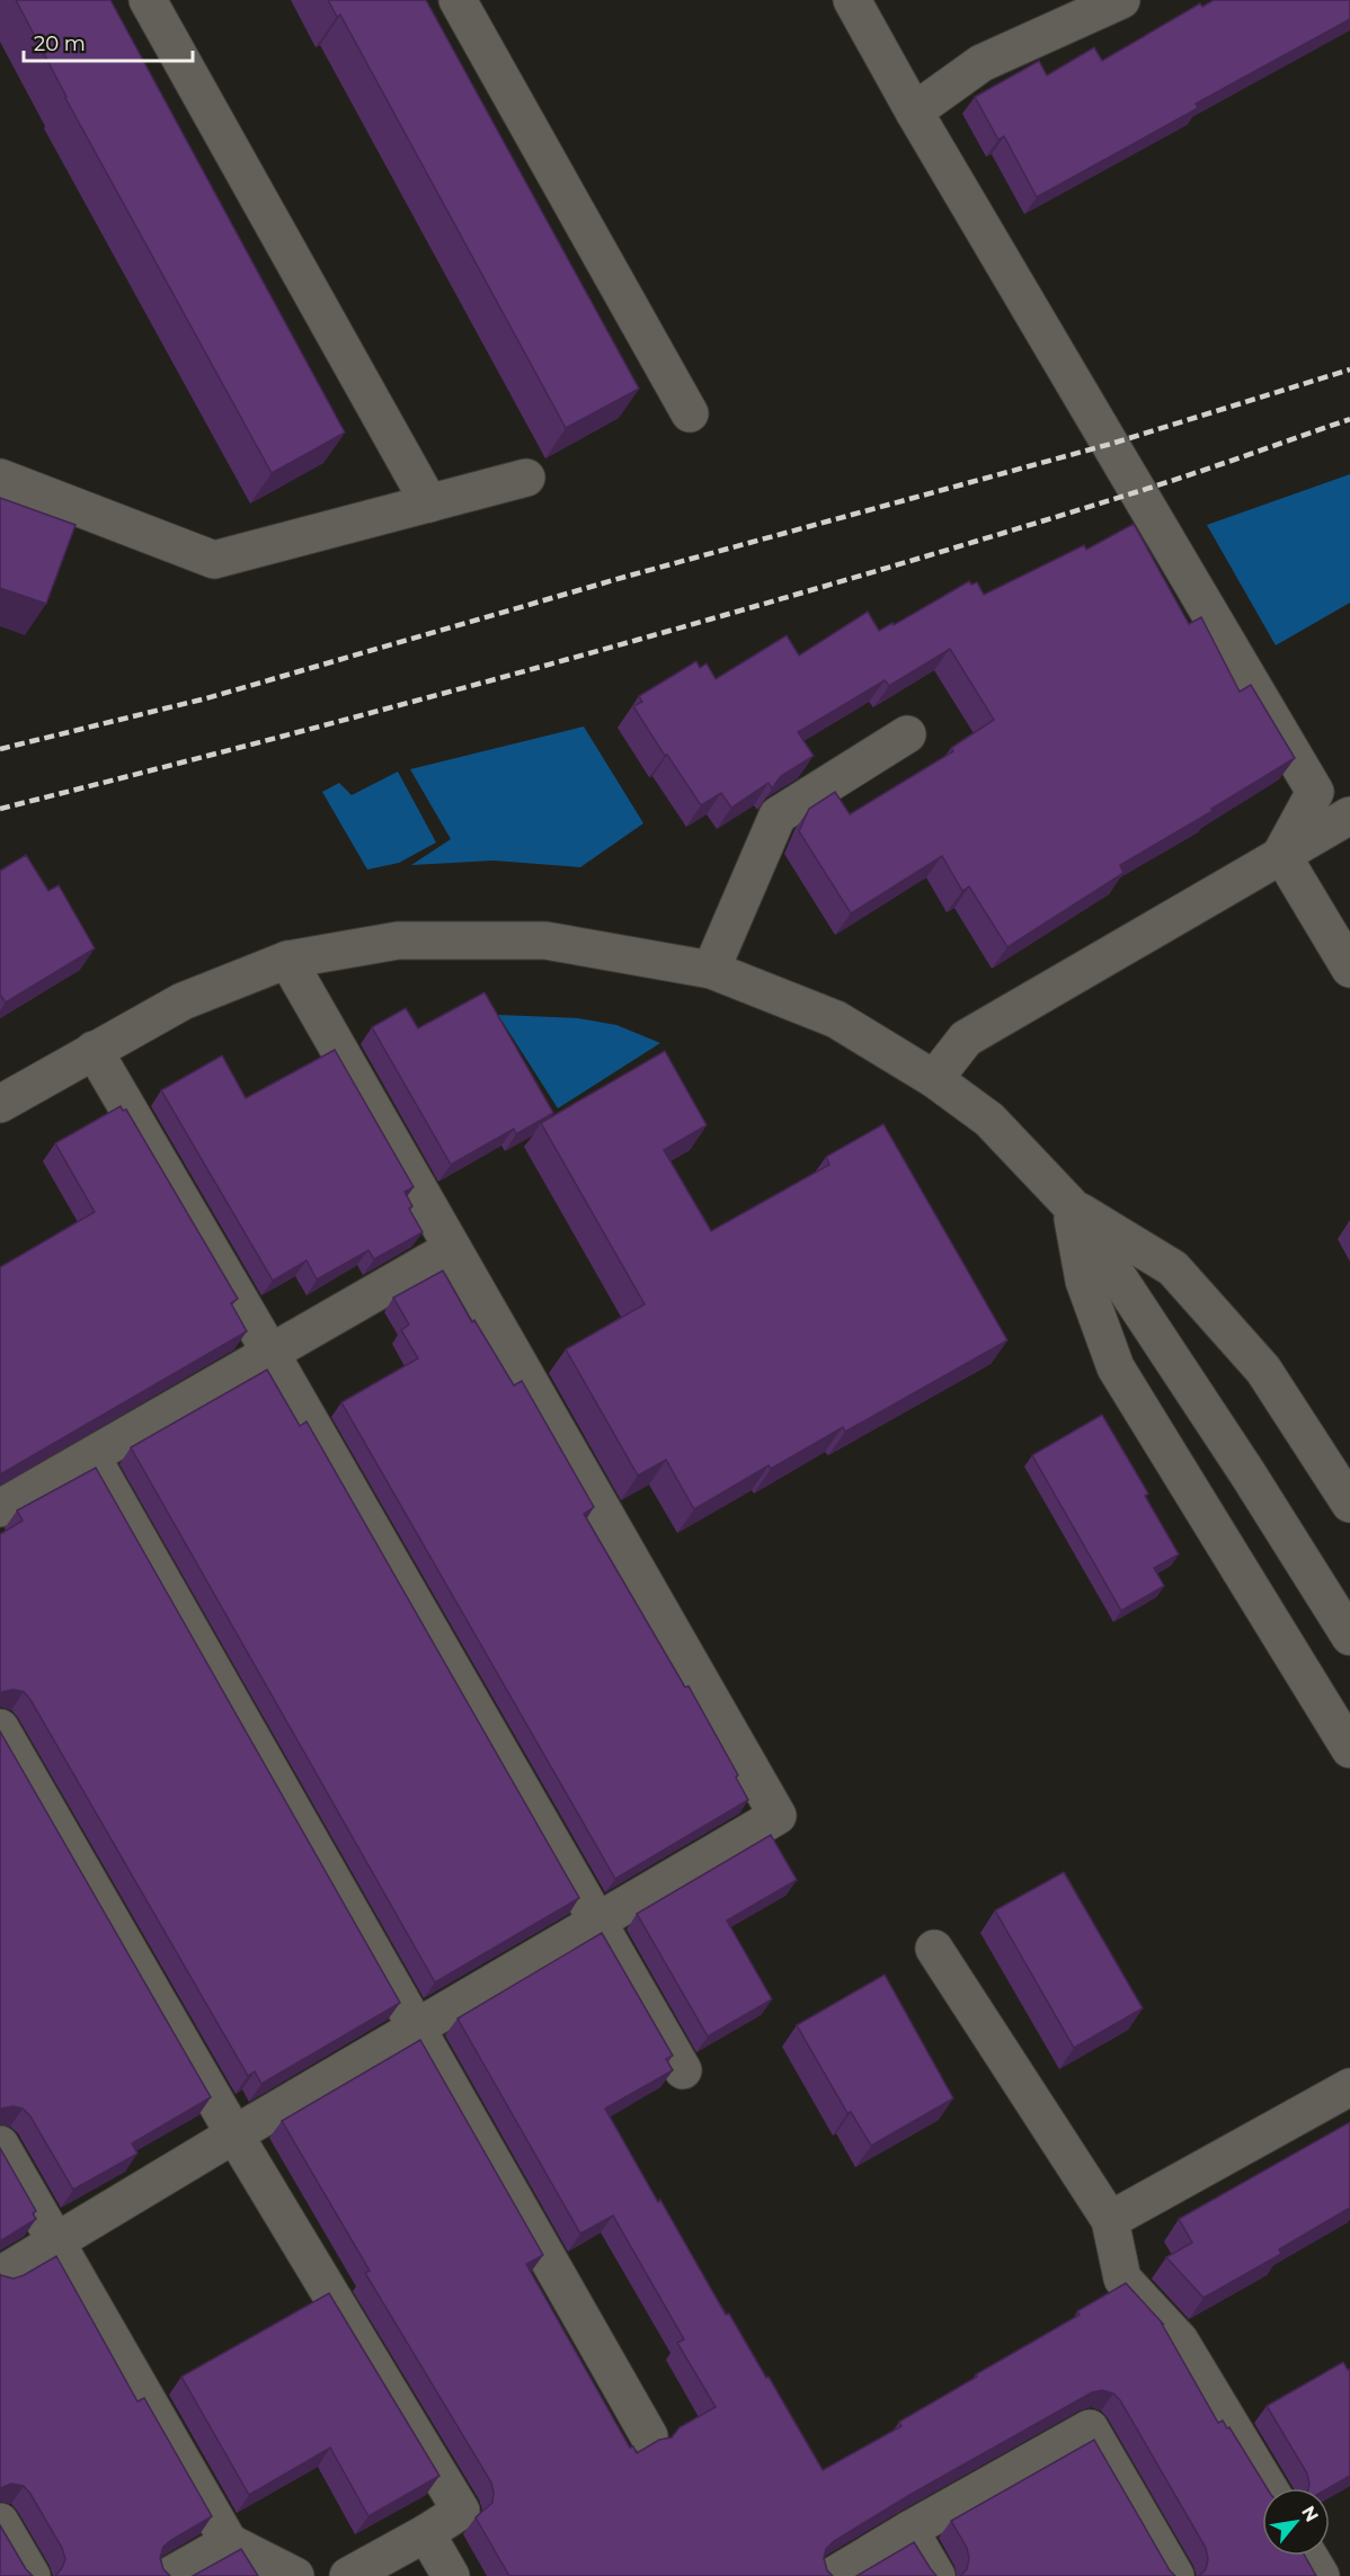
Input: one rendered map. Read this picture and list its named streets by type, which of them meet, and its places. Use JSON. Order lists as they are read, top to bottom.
{
  "scale_bar": "20 m",
  "north": "top right"
}
